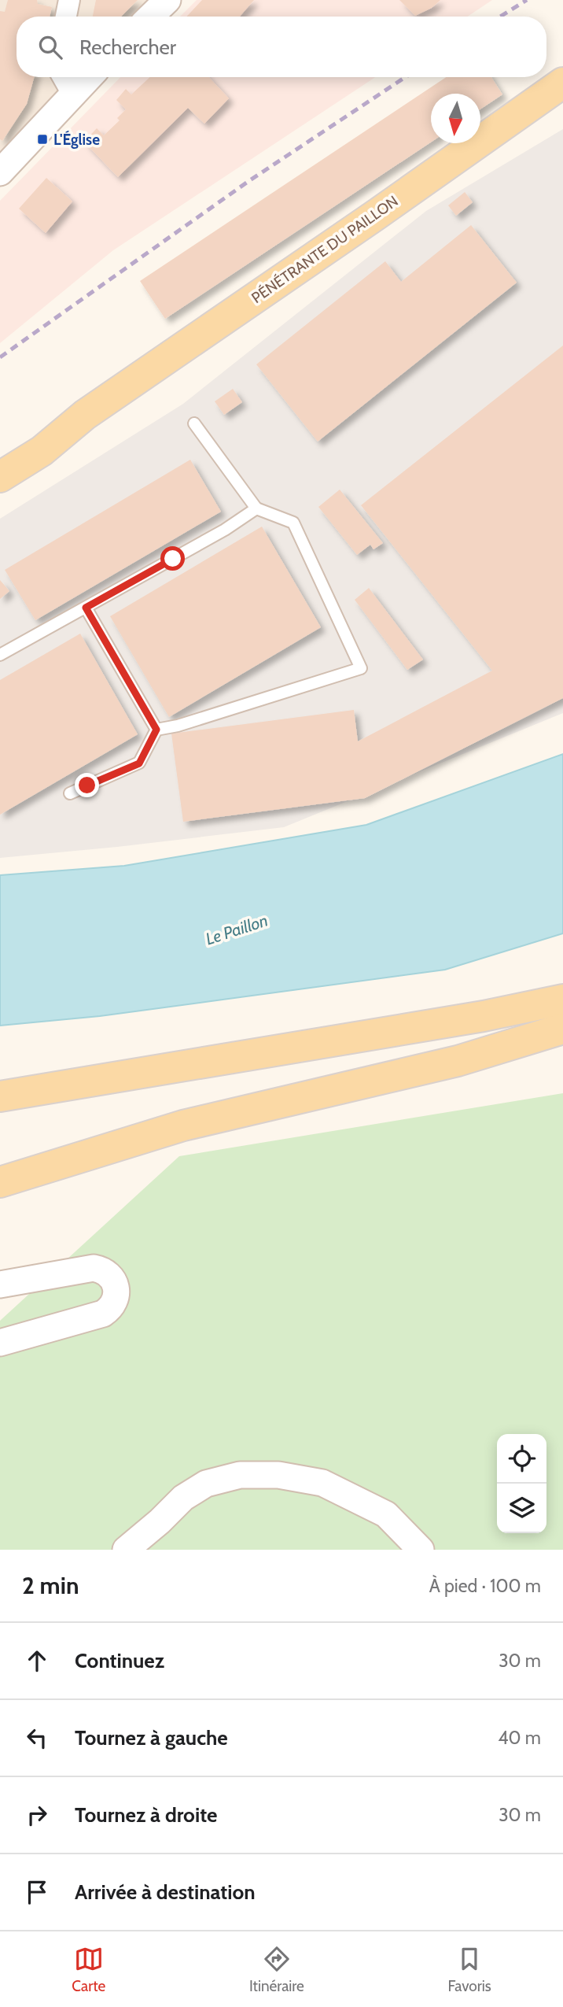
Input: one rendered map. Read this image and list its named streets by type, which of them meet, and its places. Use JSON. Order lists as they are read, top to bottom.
{
  "streets": {
    "main road": ["PÉNÉTRANTE DU PAILLON"]
  },
  "water": ["Le Paillon"],
  "places": {
    "transit": ["L'Église"]
  },
  "north": "bottom",
  "page": {
    "search": "Rechercher",
    "heading": ["2 min", "À pied · 100 m"],
    "list": [
      ["Continuez", "30 m"],
      ["Tournez à gauche", "40 m"],
      ["Tournez à droite", "30 m"],
      "Arrivée à destination"
    ],
    "nav": ["Carte", "Itinéraire", "Favoris"]
  }
}
